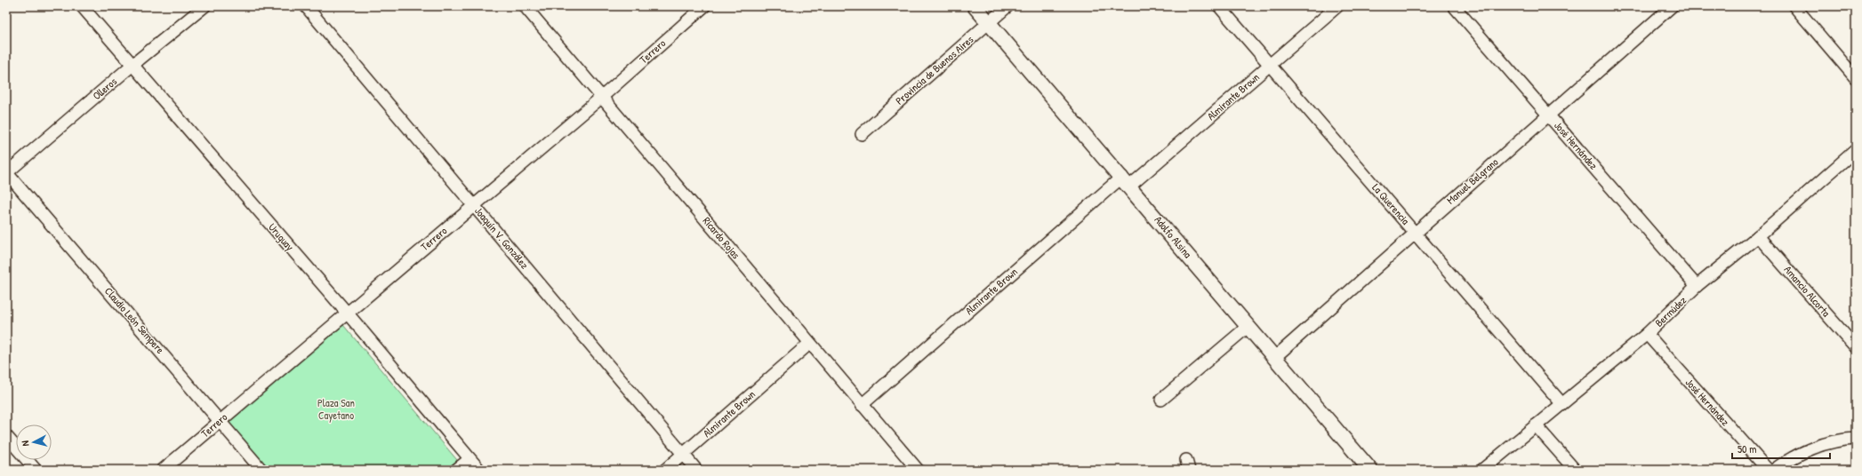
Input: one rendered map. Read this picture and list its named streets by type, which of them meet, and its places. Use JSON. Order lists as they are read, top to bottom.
{
  "streets": {
    "street": [
      "Terrero",
      "Provincia de Buenos Aires",
      "Olleros",
      "Almirante Brown",
      "José Hernández",
      "Manuel Belgrano",
      "La Querencia",
      "Uruguay",
      "Adolfo Alsina",
      "Joaquín V. González",
      "Ricardo Rojas",
      "Amancio Alcorta",
      "Bermúdez",
      "Claudio León Sempere"
    ]
  },
  "crossings": [
    ["Terrero", "Uruguay"],
    ["Terrero", "Joaquín V. González"],
    ["Terrero", "Ricardo Rojas"],
    ["Terrero", "Claudio León Sempere"],
    ["Provincia de Buenos Aires", "Adolfo Alsina"],
    ["Olleros", "Uruguay"],
    ["Olleros", "Claudio León Sempere"],
    ["Almirante Brown", "La Querencia"],
    ["Almirante Brown", "Adolfo Alsina"],
    ["Almirante Brown", "Joaquín V. González"],
    ["Almirante Brown", "Ricardo Rojas"],
    ["José Hernández", "Manuel Belgrano"],
    ["José Hernández", "Bermúdez"],
    ["Manuel Belgrano", "La Querencia"],
    ["Manuel Belgrano", "Adolfo Alsina"],
    ["La Querencia", "Bermúdez"],
    ["Amancio Alcorta", "Bermúdez"]
  ],
  "parks": ["Plaza San Cayetano"],
  "scale_bar": "50 m",
  "north": "left"
}
